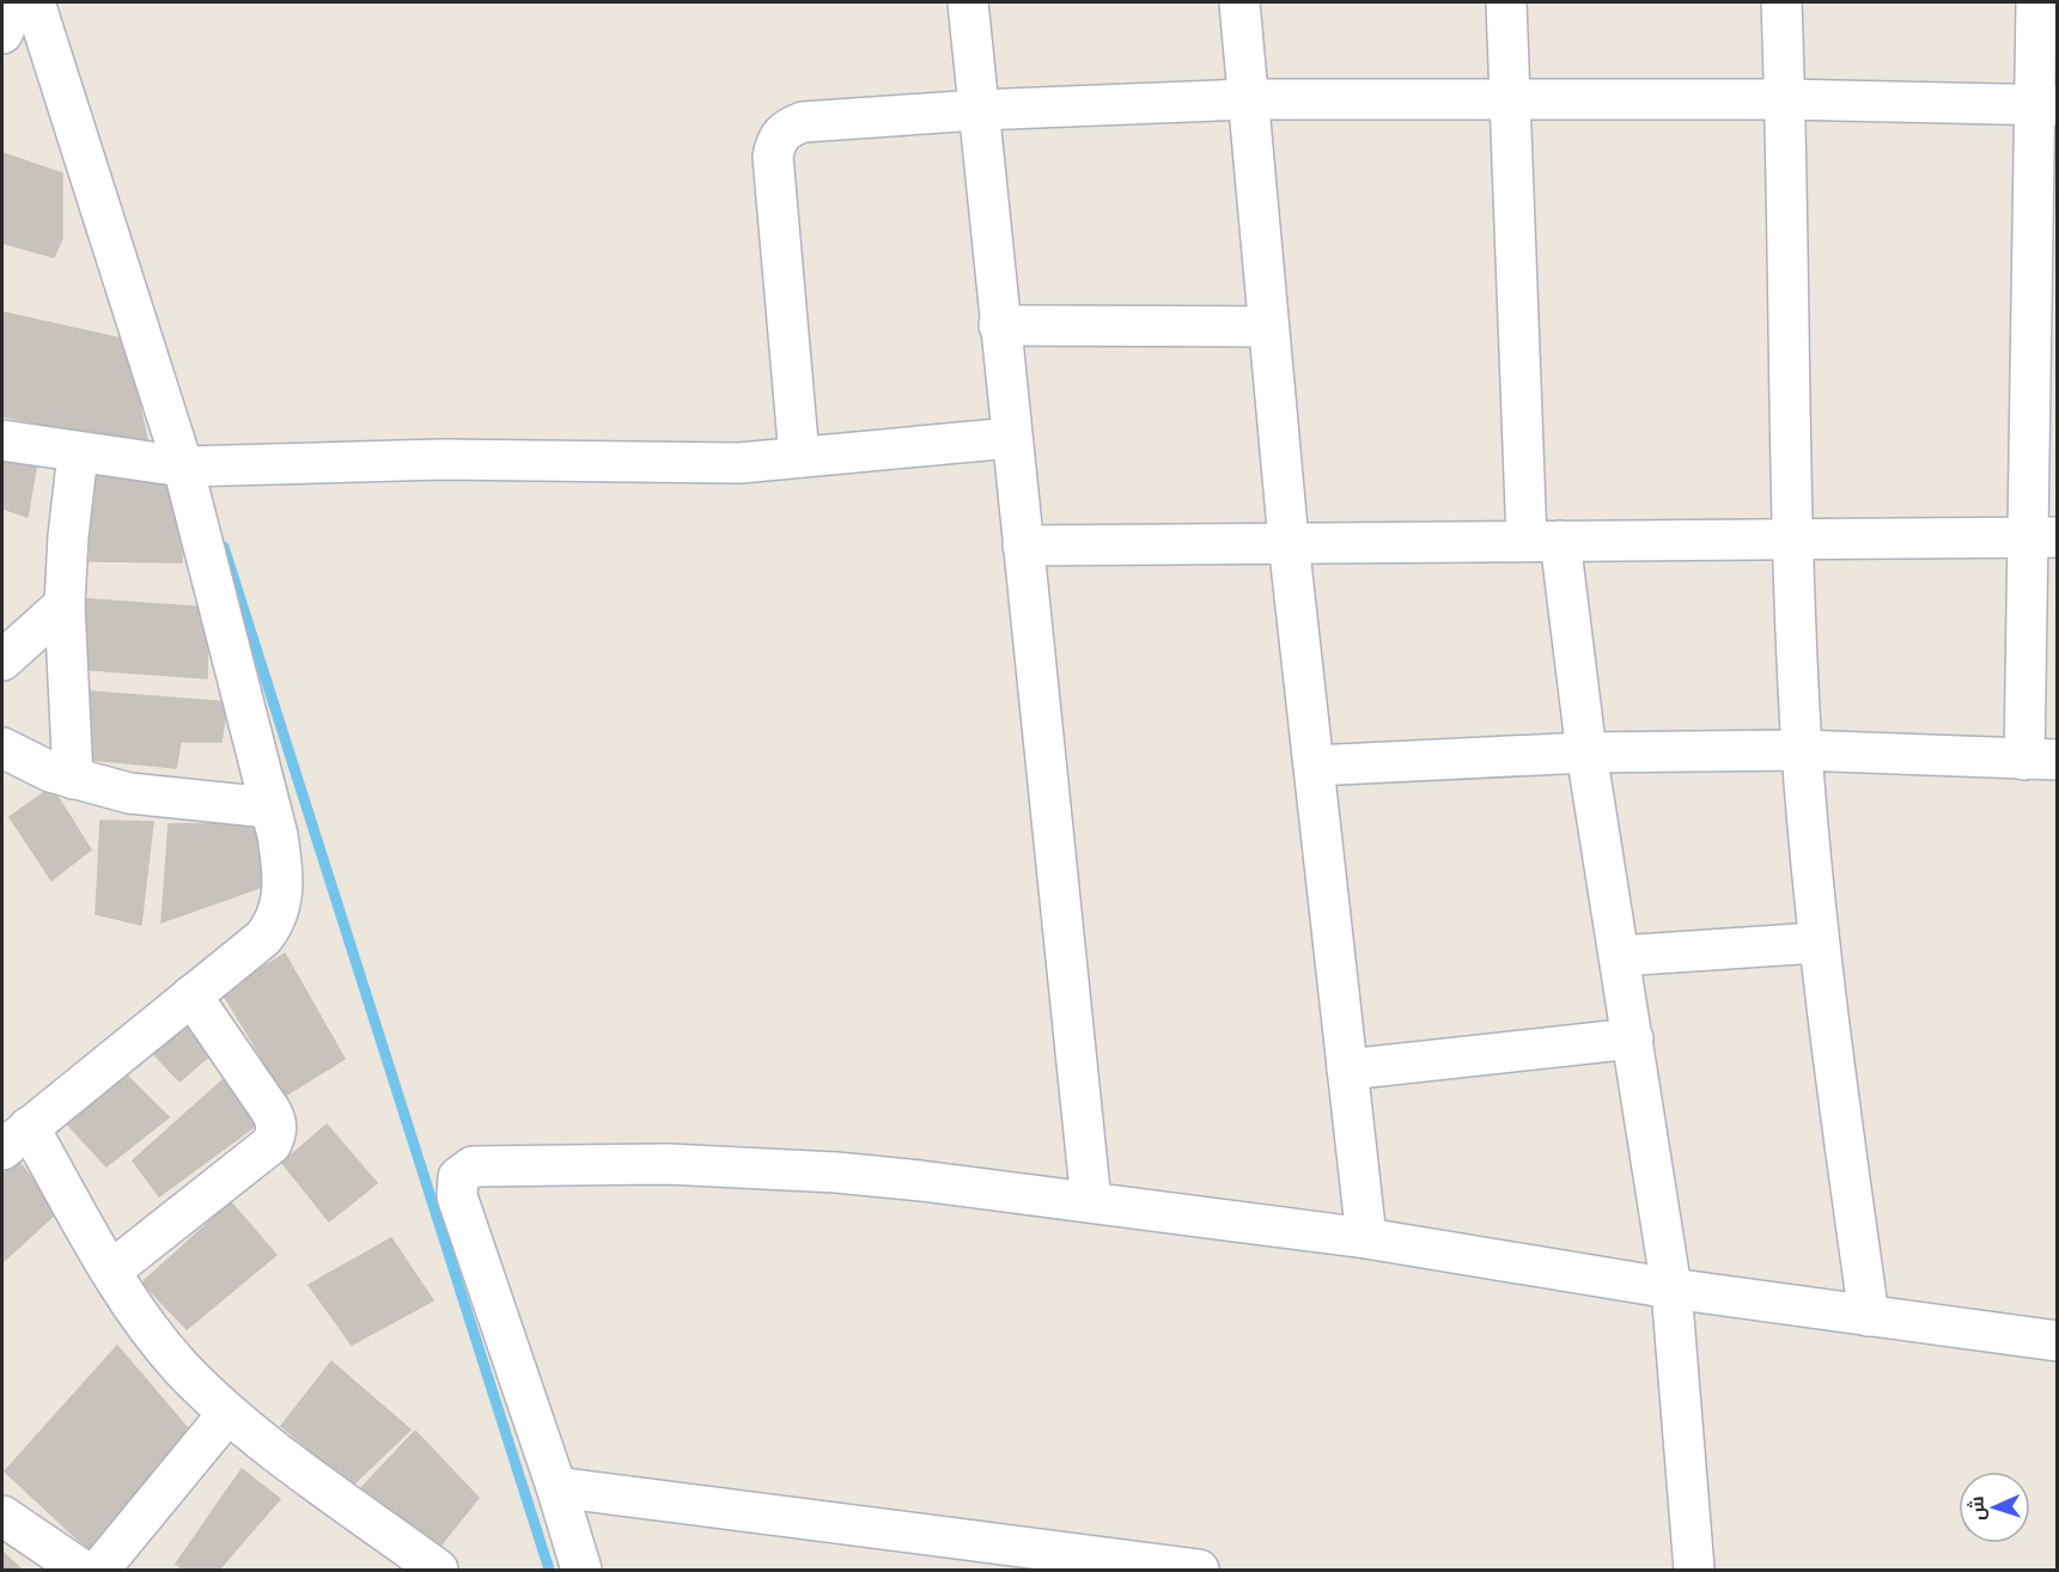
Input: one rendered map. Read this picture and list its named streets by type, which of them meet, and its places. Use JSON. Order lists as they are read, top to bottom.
{
  "north": "left"
}
